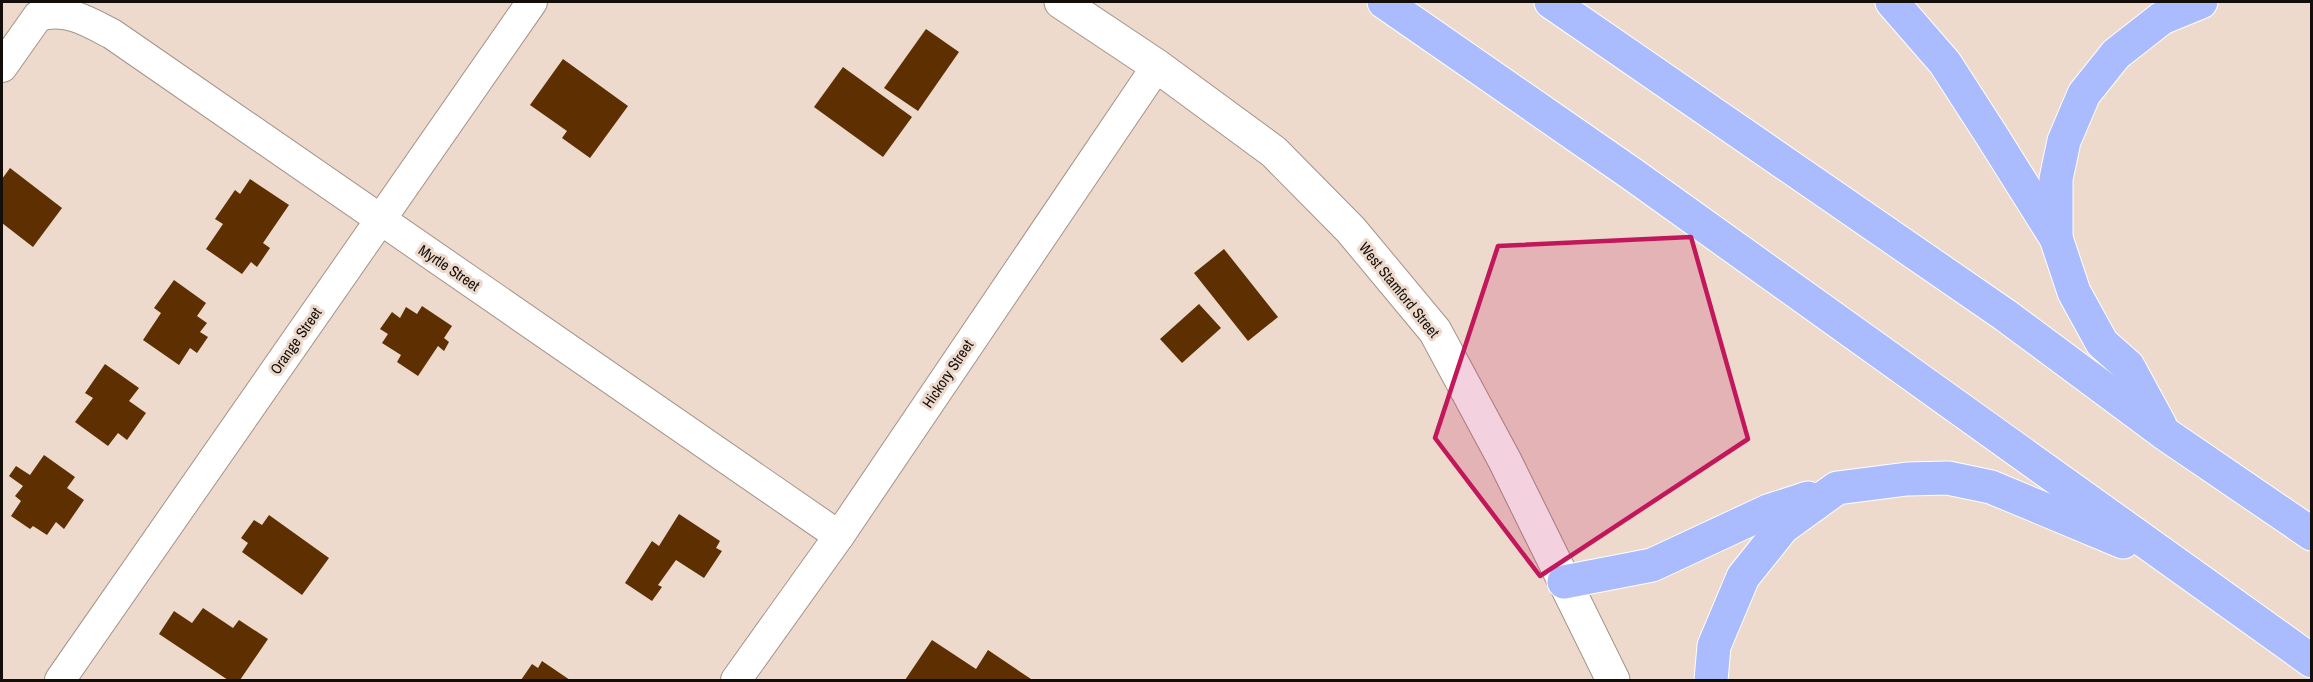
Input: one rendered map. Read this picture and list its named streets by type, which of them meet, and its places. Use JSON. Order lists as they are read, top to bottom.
{
  "streets": {
    "main road": ["West Stamford Street"],
    "street": ["Myrtle Street", "Orange Street", "Hickory Street"]
  },
  "crossings": [
    ["Myrtle Street", "Orange Street"],
    ["Myrtle Street", "Hickory Street"],
    ["West Stamford Street", "Hickory Street"]
  ]
}
